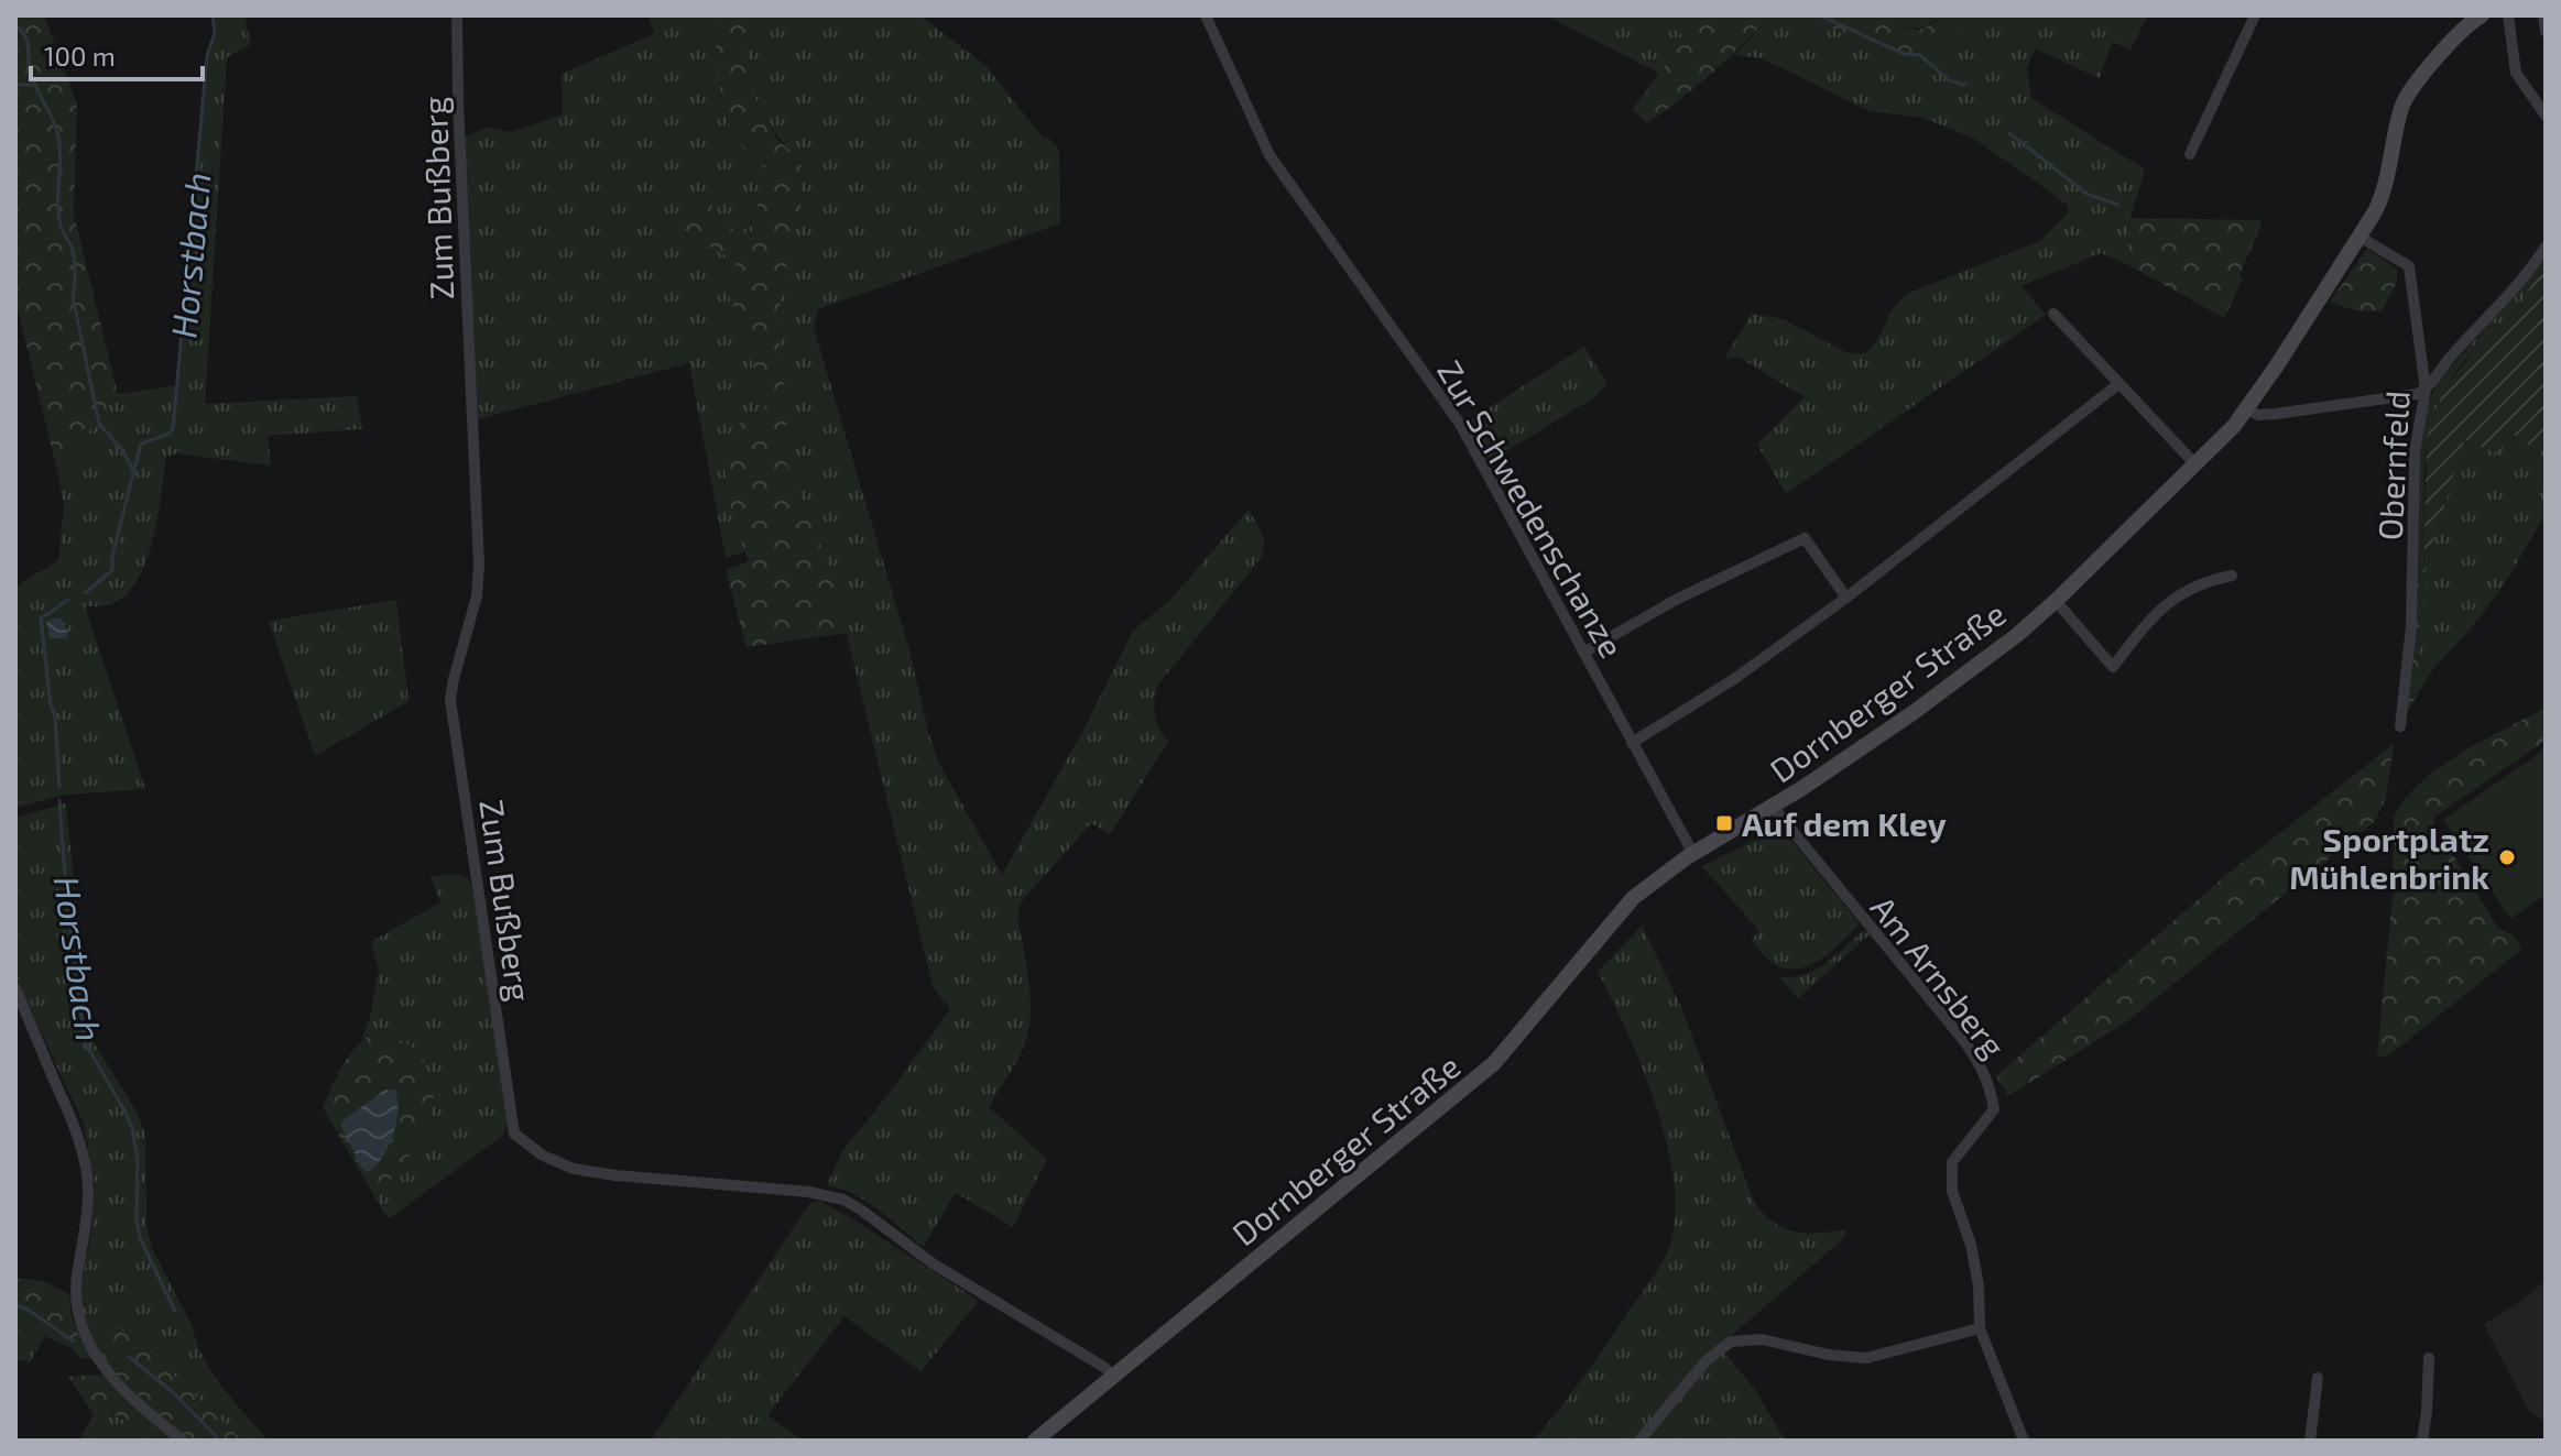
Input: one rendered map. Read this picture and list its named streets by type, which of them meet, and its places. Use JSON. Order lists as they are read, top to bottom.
{
  "streets": {
    "street": [
      "Zum Bußberg",
      "Obernfeld",
      "Zur Schwedenschanze",
      "Dornberger Straße",
      "Am Arnsberg"
    ]
  },
  "crossings": [
    ["Zum Bußberg", "Dornberger Straße"],
    ["Obernfeld", "Dornberger Straße"],
    ["Zur Schwedenschanze", "Dornberger Straße"],
    ["Dornberger Straße", "Am Arnsberg"]
  ],
  "water": ["Horstbach"],
  "places": {
    "transit": ["Auf dem Kley"],
    "other": ["Sportplatz Mühlenbrink"]
  },
  "scale_bar": "100 m"
}
